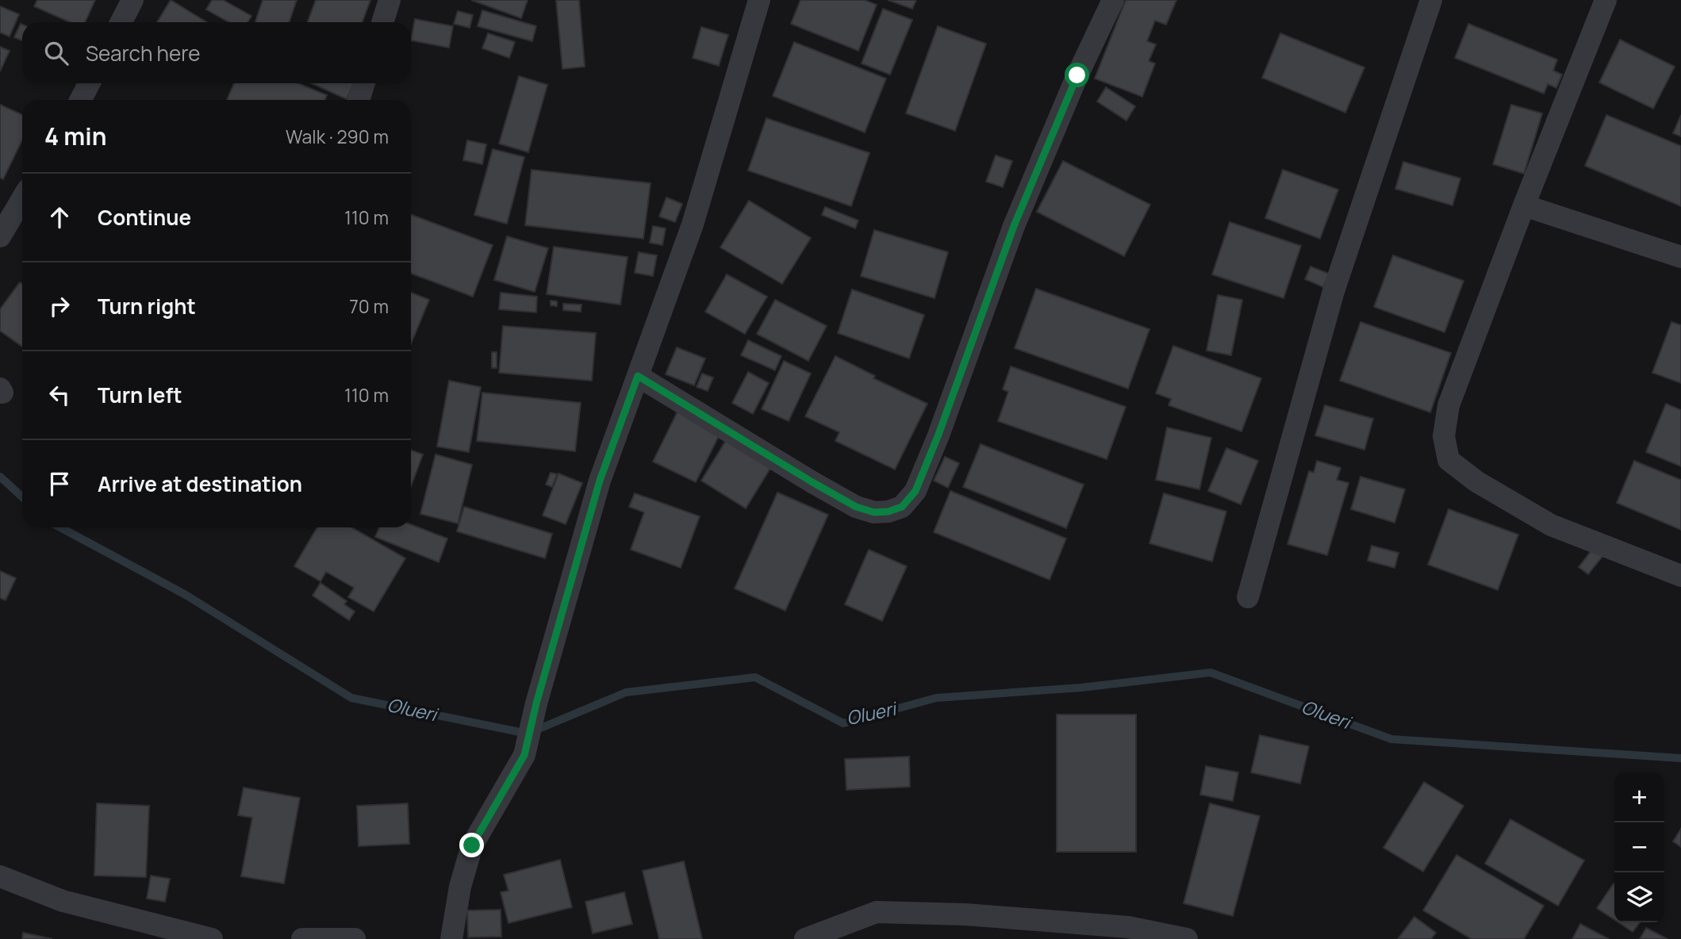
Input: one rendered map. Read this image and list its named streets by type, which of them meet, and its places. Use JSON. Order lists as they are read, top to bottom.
{
  "water": ["Olueri"],
  "page": {
    "search": "Search here",
    "heading": ["4 min", "Walk · 290 m"],
    "list": [
      ["Continue", "110 m"],
      ["Turn right", "70 m"],
      ["Turn left", "110 m"],
      "Arrive at destination"
    ],
    "map_buttons": ["+", "−"]
  }
}
